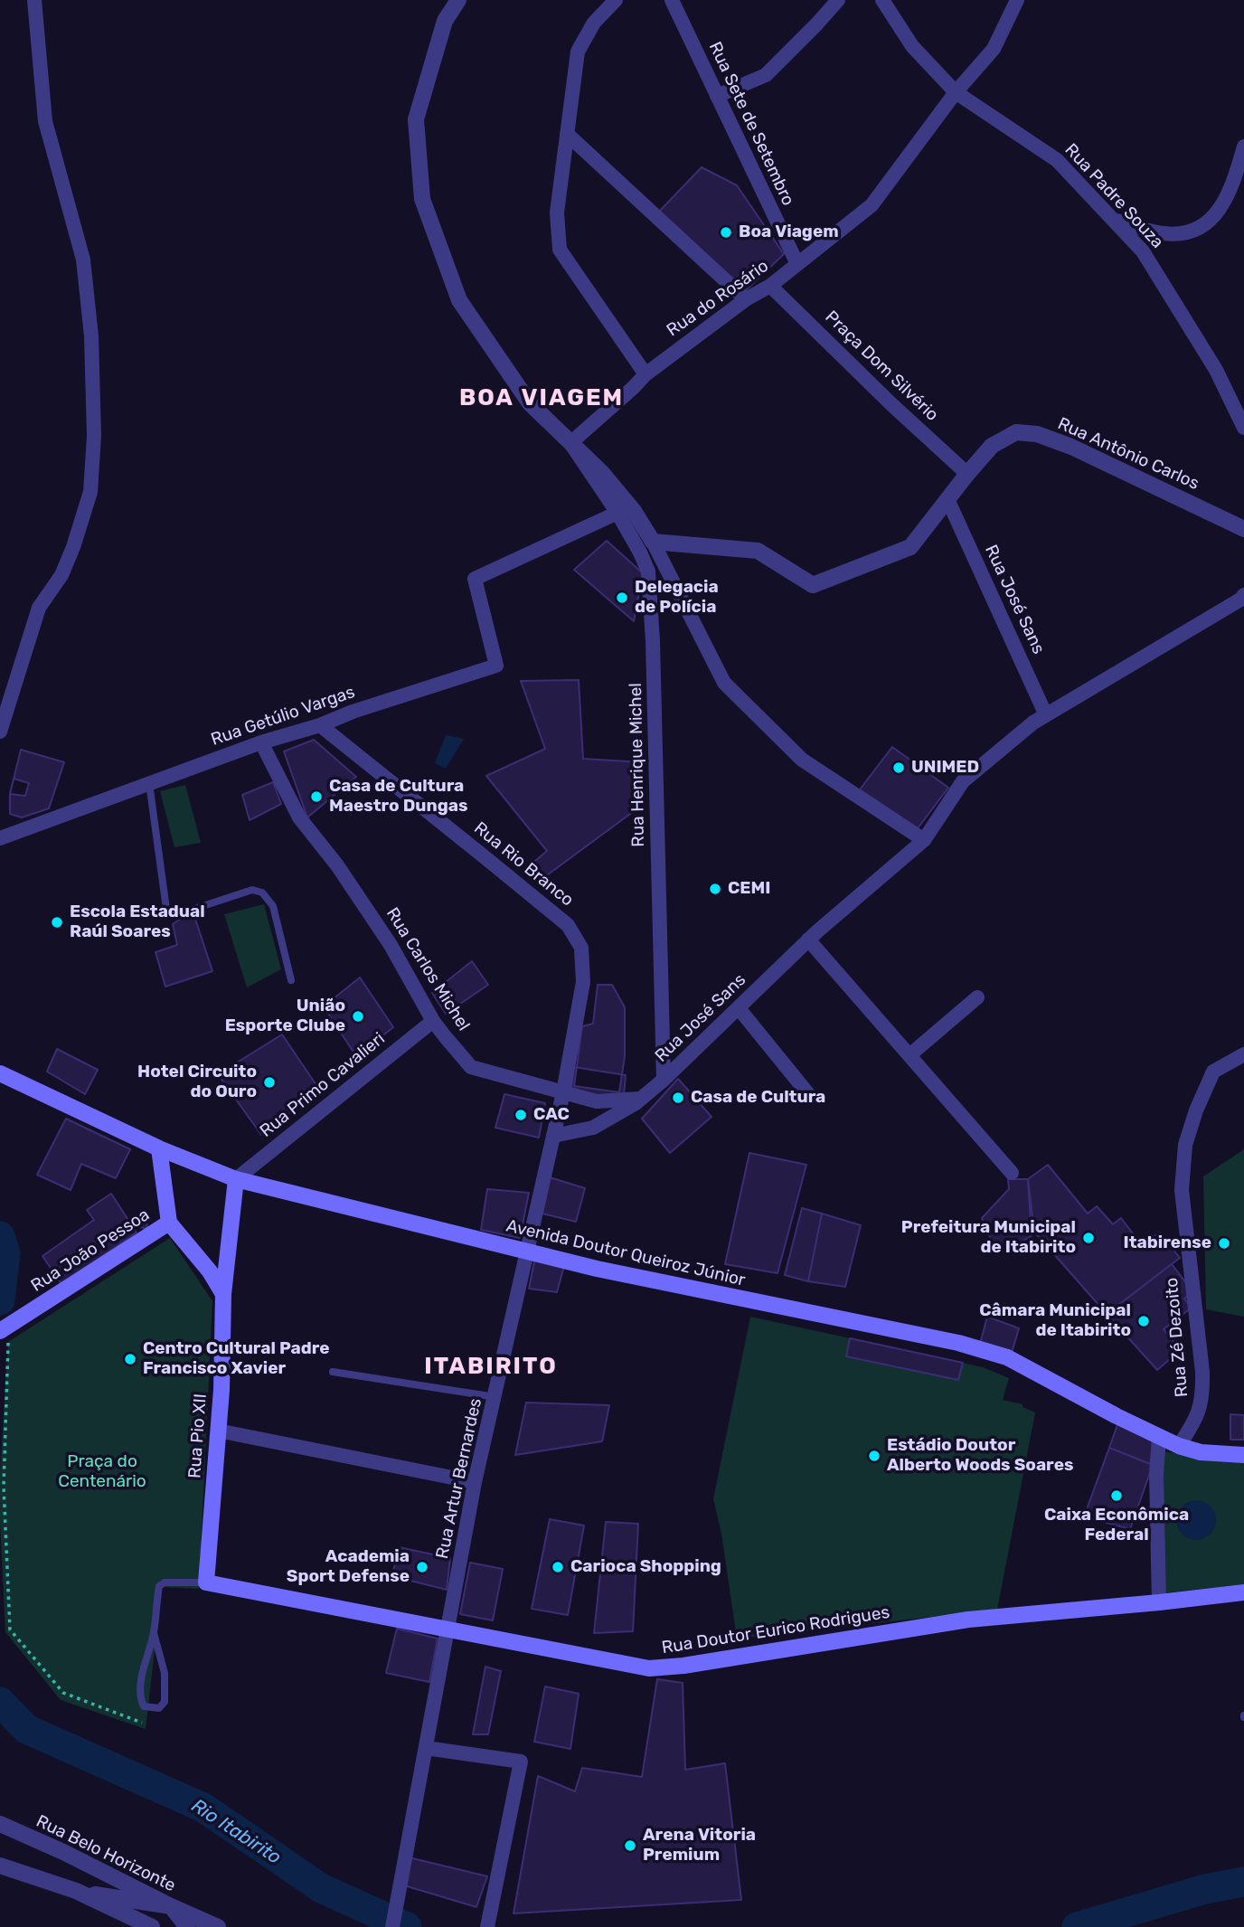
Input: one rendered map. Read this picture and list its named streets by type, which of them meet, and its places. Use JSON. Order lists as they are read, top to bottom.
{
  "streets": {
    "main road": [
      "Rua João Pessoa",
      "Avenida Doutor Queiroz Júnior",
      "Rua Pio XII",
      "Rua Doutor Eurico Rodrigues"
    ],
    "street": [
      "Rua Sete de Setembro",
      "Rua Padre Souza",
      "Rua do Rosário",
      "Praça Dom Silvério",
      "Rua Antônio Carlos",
      "Rua José Sans",
      "Rua Getúlio Vargas",
      "Rua Henrique Michel",
      "Rua Rio Branco",
      "Rua Carlos Michel",
      "Rua Primo Cavalieri",
      "Rua Zé Dezoito",
      "Rua Artur Bernardes",
      "Rua Belo Horizonte"
    ]
  },
  "crossings": [
    ["Rua Sete de Setembro", "Rua do Rosário"],
    ["Rua Padre Souza", "Rua do Rosário"],
    ["Rua do Rosário", "Praça Dom Silvério"],
    ["Rua do Rosário", "Rua Henrique Michel"],
    ["Praça Dom Silvério", "Rua Antônio Carlos"],
    ["Rua Antônio Carlos", "Rua José Sans"],
    ["Rua José Sans", "Rua Henrique Michel"],
    ["Rua Getúlio Vargas", "Rua Henrique Michel"],
    ["Rua Getúlio Vargas", "Rua Rio Branco"],
    ["Rua Getúlio Vargas", "Rua Carlos Michel"],
    ["Rua Rio Branco", "Rua Carlos Michel"],
    ["Rua Rio Branco", "Rua Artur Bernardes"],
    ["Rua Carlos Michel", "Rua Primo Cavalieri"],
    ["Rua Carlos Michel", "Rua Artur Bernardes"],
    ["Rua Primo Cavalieri", "Avenida Doutor Queiroz Júnior"],
    ["Rua Primo Cavalieri", "Rua Pio XII"],
    ["Avenida Doutor Queiroz Júnior", "Rua Zé Dezoito"],
    ["Avenida Doutor Queiroz Júnior", "Rua Pio XII"],
    ["Avenida Doutor Queiroz Júnior", "Rua Artur Bernardes"],
    ["Rua Pio XII", "Rua Doutor Eurico Rodrigues"],
    ["Rua Artur Bernardes", "Rua Doutor Eurico Rodrigues"]
  ],
  "districts": ["BOA VIAGEM", "ITABIRITO"],
  "water": ["Rio Itabirito"],
  "parks": ["Praça do Centenário"],
  "places": [
    "Boa Viagem",
    "Delegacia de Polícia",
    "UNIMED",
    "Casa de Cultura Maestro Dungas",
    "CEMI",
    "Escola Estadual Raúl Soares",
    "União Esporte Clube",
    "Hotel Circuito do Ouro",
    "Casa de Cultura",
    "CAC",
    "Prefeitura Municipal de Itabirito",
    "Itabirense",
    "Câmara Municipal de Itabirito",
    "Centro Cultural Padre Francisco Xavier",
    "Estádio Doutor Alberto Woods Soares",
    "Caixa Econômica Federal",
    "Academia Sport Defense",
    "Carioca Shopping",
    "Arena Vitoria Premium"
  ]
}
